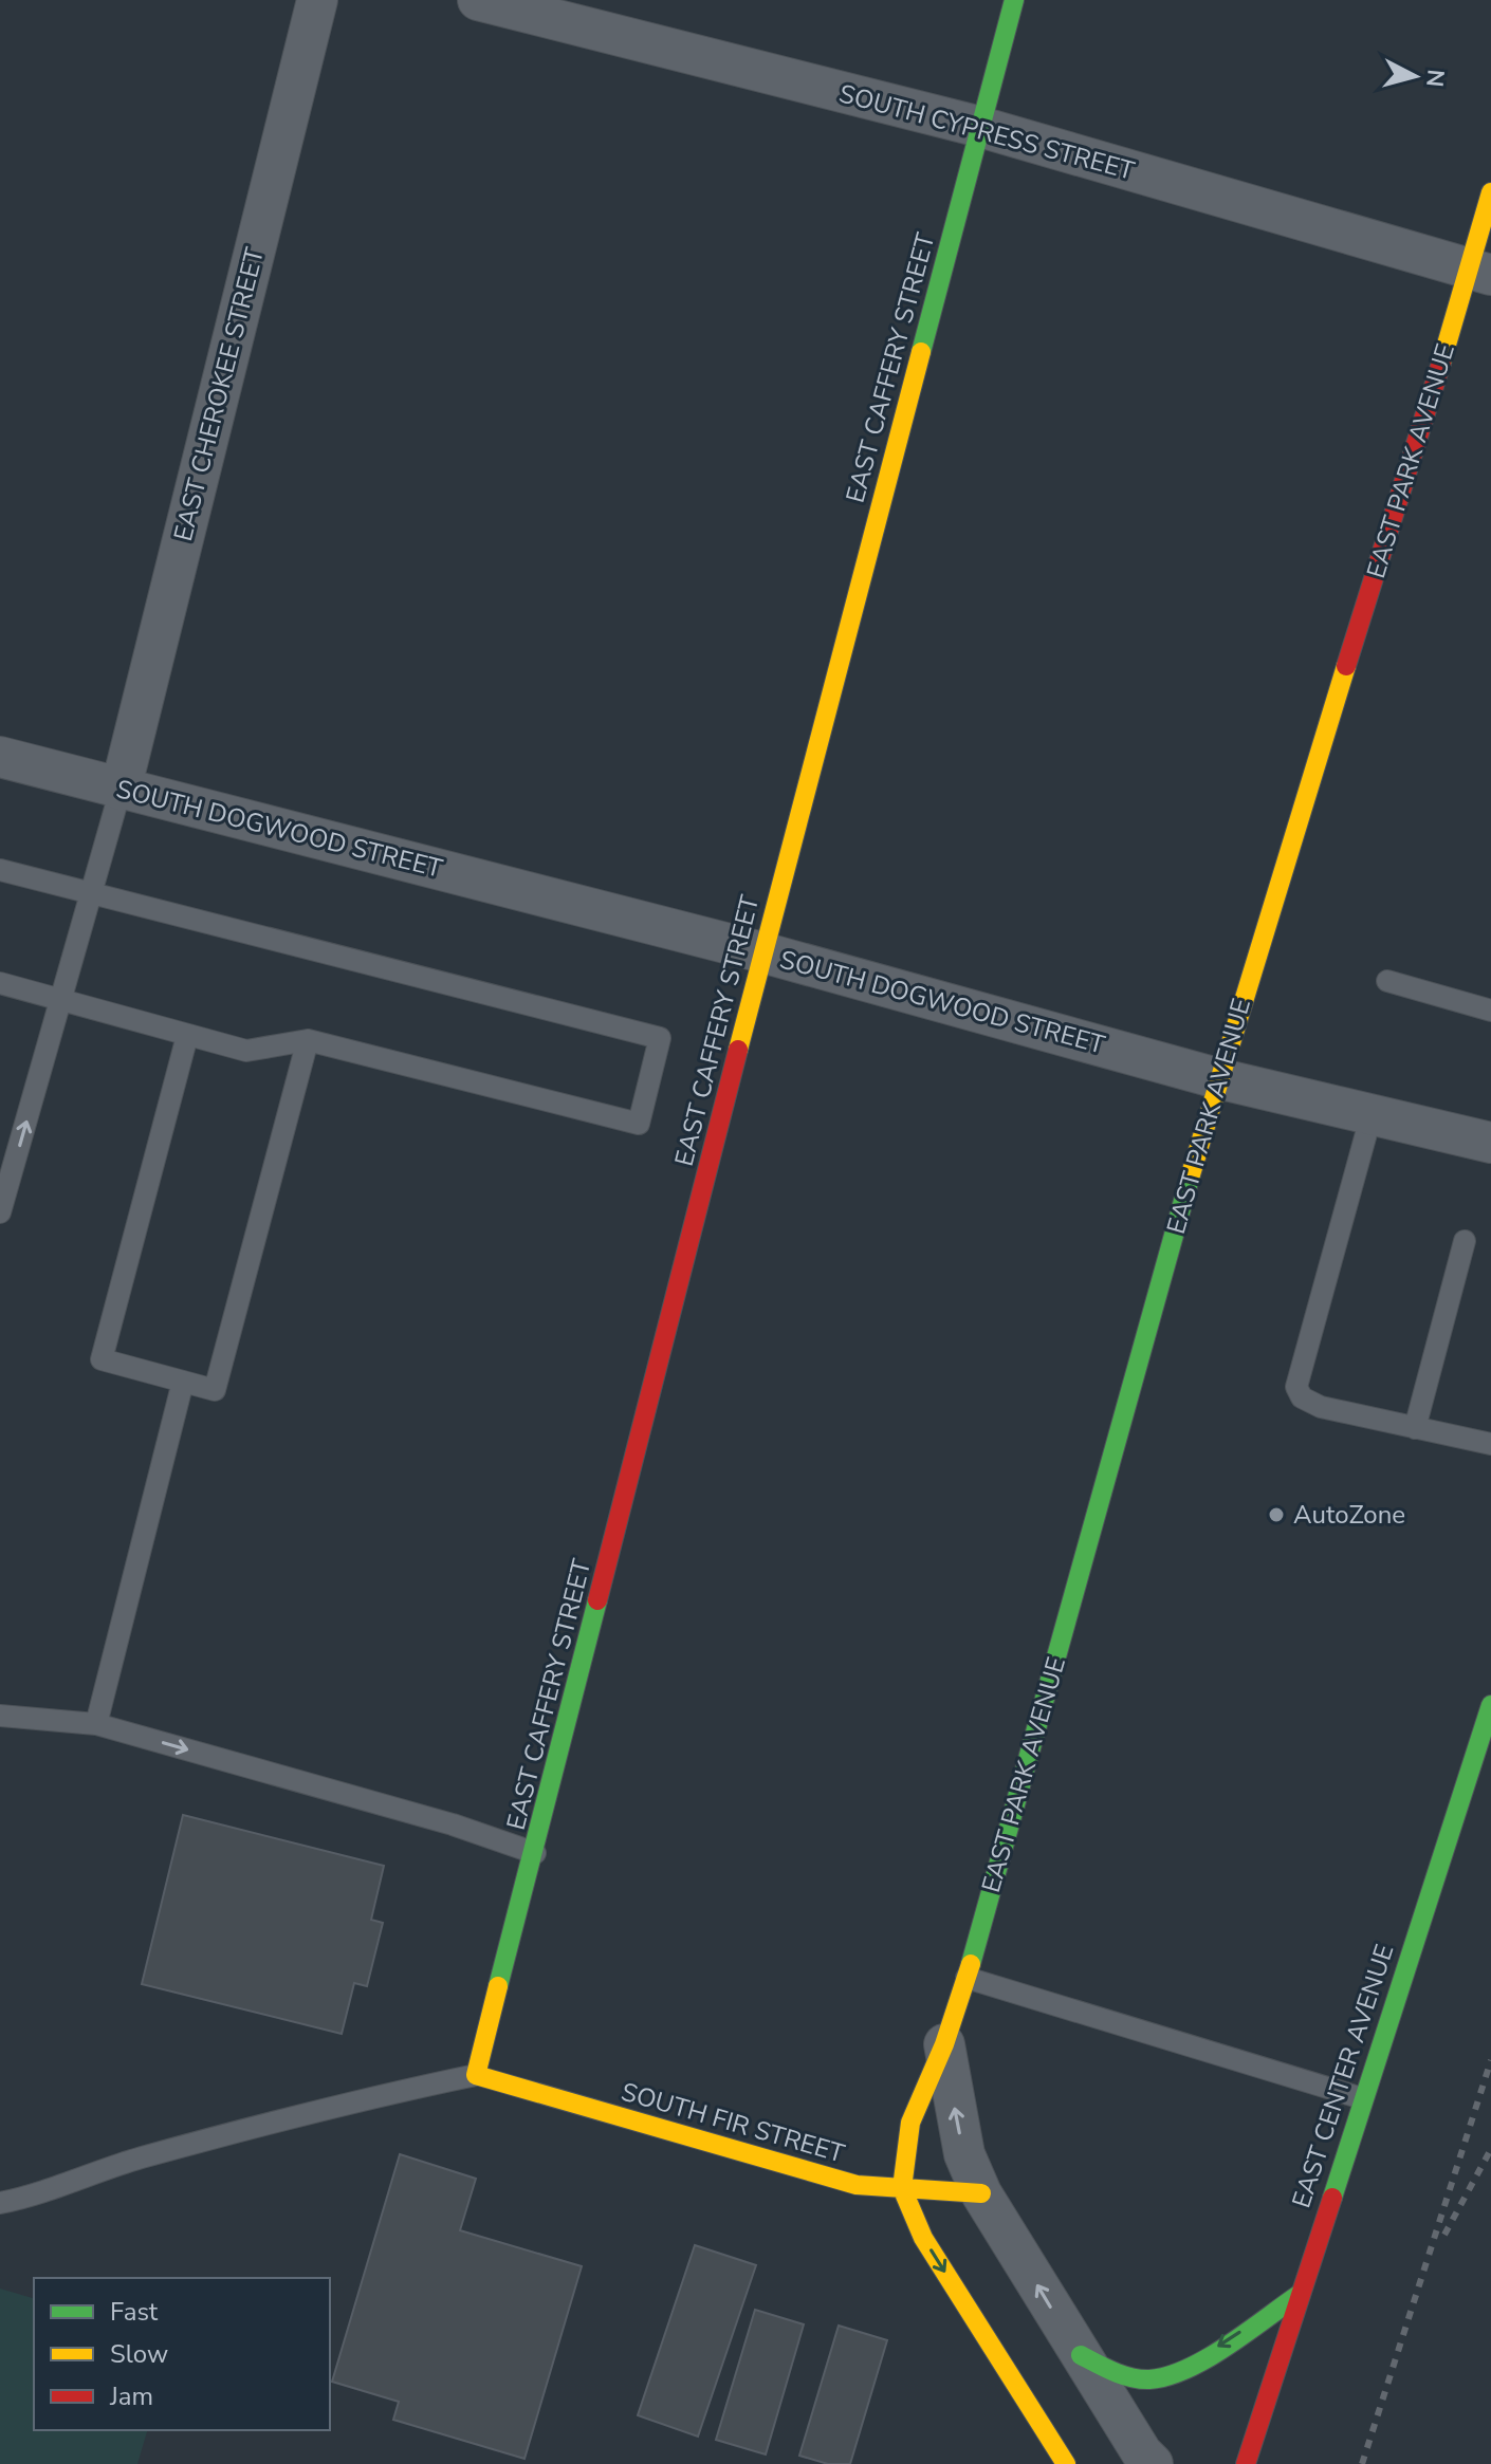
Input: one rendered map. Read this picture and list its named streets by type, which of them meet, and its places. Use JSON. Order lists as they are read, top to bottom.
{
  "streets": {
    "street": [
      "SOUTH CYPRESS STREET",
      "EAST CAFFERY STREET",
      "EAST CHEROKEE STREET",
      "EAST PARK AVENUE",
      "SOUTH DOGWOOD STREET",
      "EAST CENTER AVENUE",
      "SOUTH FIR STREET"
    ]
  },
  "crossings": [
    ["SOUTH CYPRESS STREET", "EAST CAFFERY STREET"],
    ["SOUTH CYPRESS STREET", "EAST PARK AVENUE"],
    ["EAST CAFFERY STREET", "SOUTH DOGWOOD STREET"],
    ["EAST CAFFERY STREET", "SOUTH FIR STREET"],
    ["EAST CHEROKEE STREET", "SOUTH DOGWOOD STREET"],
    ["EAST PARK AVENUE", "SOUTH DOGWOOD STREET"],
    ["EAST PARK AVENUE", "SOUTH FIR STREET"]
  ],
  "places": ["AutoZone"],
  "legend": ["Fast", "Slow", "Jam"],
  "north": "right"
}
